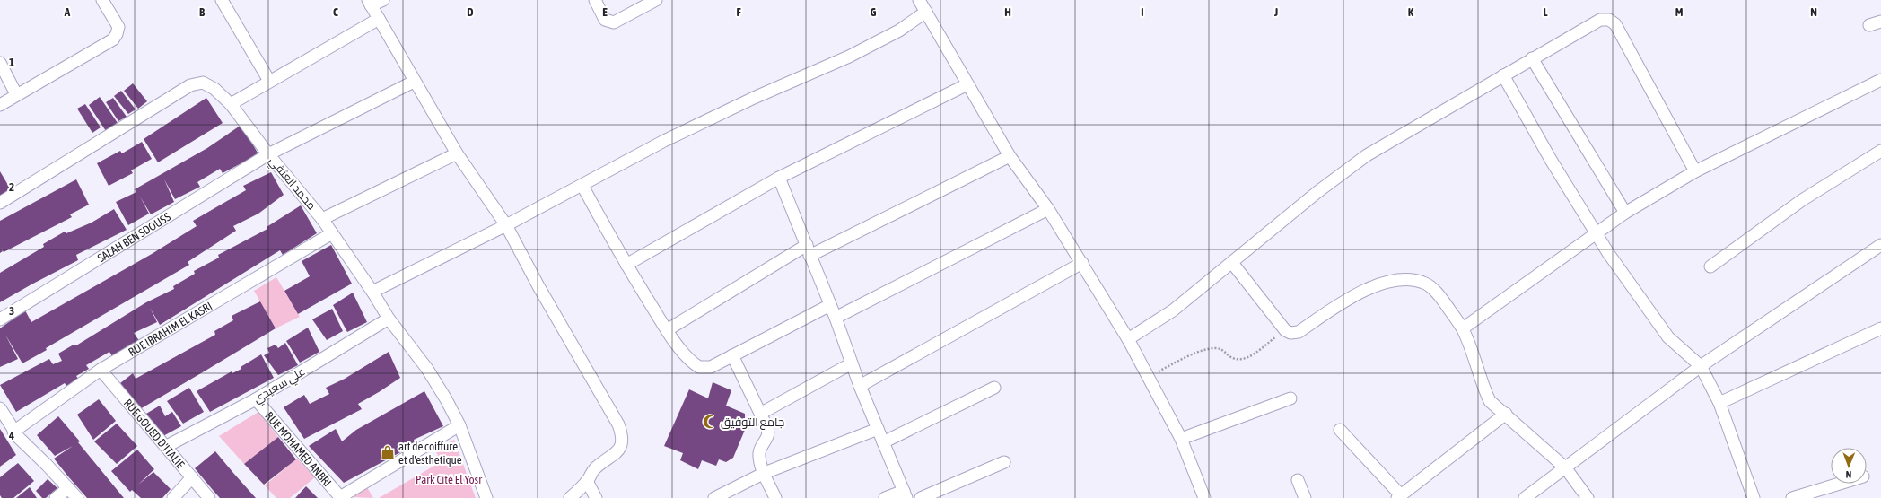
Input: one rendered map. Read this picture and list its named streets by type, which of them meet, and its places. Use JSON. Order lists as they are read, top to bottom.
{
  "streets": {
    "street": [
      "محمد العتقي",
      "SALAH BEN SDOUSS",
      "RUE IBRAHIM EL KASRI",
      "علي سعيدي",
      "RUE GOUED D'ITALIE",
      "RUE MOHAMED ANBRI"
    ]
  },
  "crossings": [
    ["محمد العتقي", "SALAH BEN SDOUSS"],
    ["محمد العتقي", "RUE IBRAHIM EL KASRI"],
    ["محمد العتقي", "علي سعيدي"],
    ["RUE IBRAHIM EL KASRI", "RUE GOUED D'ITALIE"],
    ["علي سعيدي", "RUE GOUED D'ITALIE"],
    ["علي سعيدي", "RUE MOHAMED ANBRI"]
  ],
  "parks": ["Park Cité El Yosr"],
  "places": {
    "mosque": ["جامع التوفيق"],
    "shop": ["art de coiffure et d'esthetique"]
  },
  "north": "bottom",
  "grid": {
    "columns": [
      "A",
      "B",
      "C",
      "D",
      "E",
      "F",
      "G",
      "H",
      "I",
      "J",
      "K",
      "L",
      "M",
      "N"
    ],
    "rows": [
      "1",
      "2",
      "3",
      "4"
    ]
  }
}
